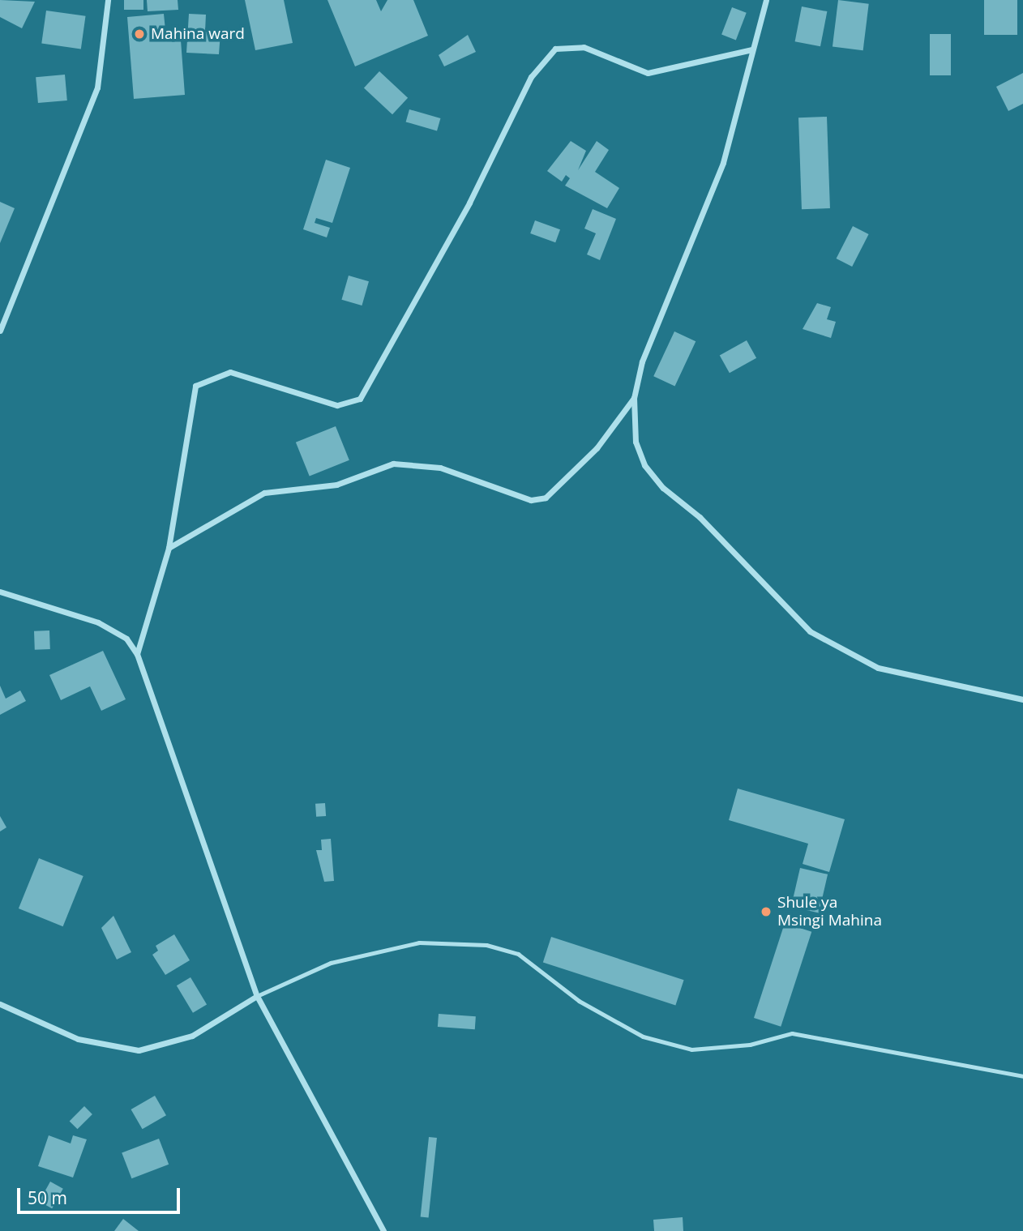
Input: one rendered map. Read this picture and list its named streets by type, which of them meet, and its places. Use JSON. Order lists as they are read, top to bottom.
{
  "places": ["Mahina ward", "Shule ya Msingi Mahina"],
  "scale_bar": "50 m"
}
